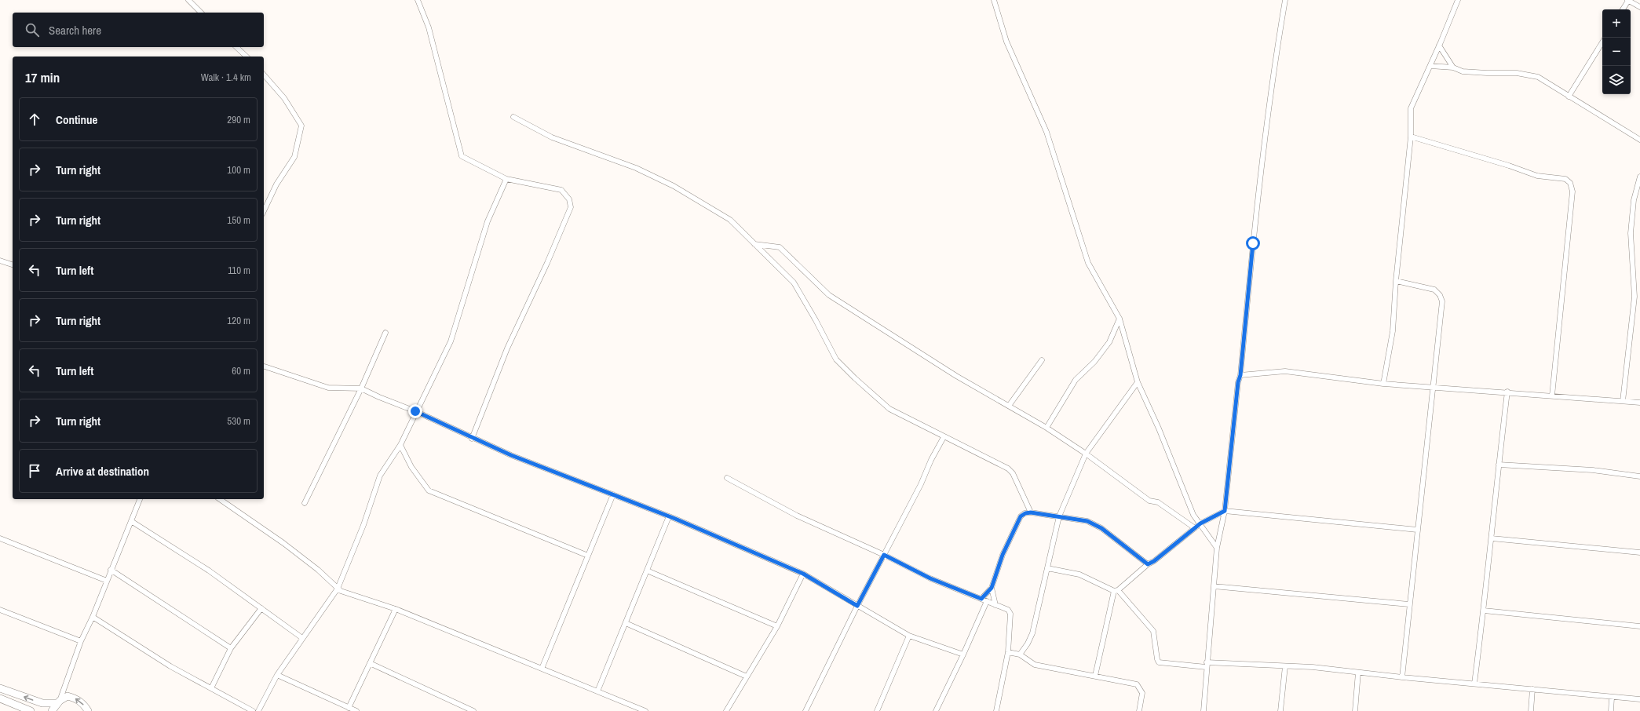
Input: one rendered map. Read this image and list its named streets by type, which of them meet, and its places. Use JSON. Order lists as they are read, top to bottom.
{
  "page": {
    "map_buttons": ["+", "−"],
    "search": "Search here",
    "heading": ["17 min", "Walk · 1.4 km"],
    "list": [
      ["Continue", "290 m"],
      ["Turn right", "100 m"],
      ["Turn right", "150 m"],
      ["Turn left", "110 m"],
      ["Turn right", "120 m"],
      ["Turn left", "60 m"],
      ["Turn right", "530 m"],
      "Arrive at destination"
    ]
  }
}
